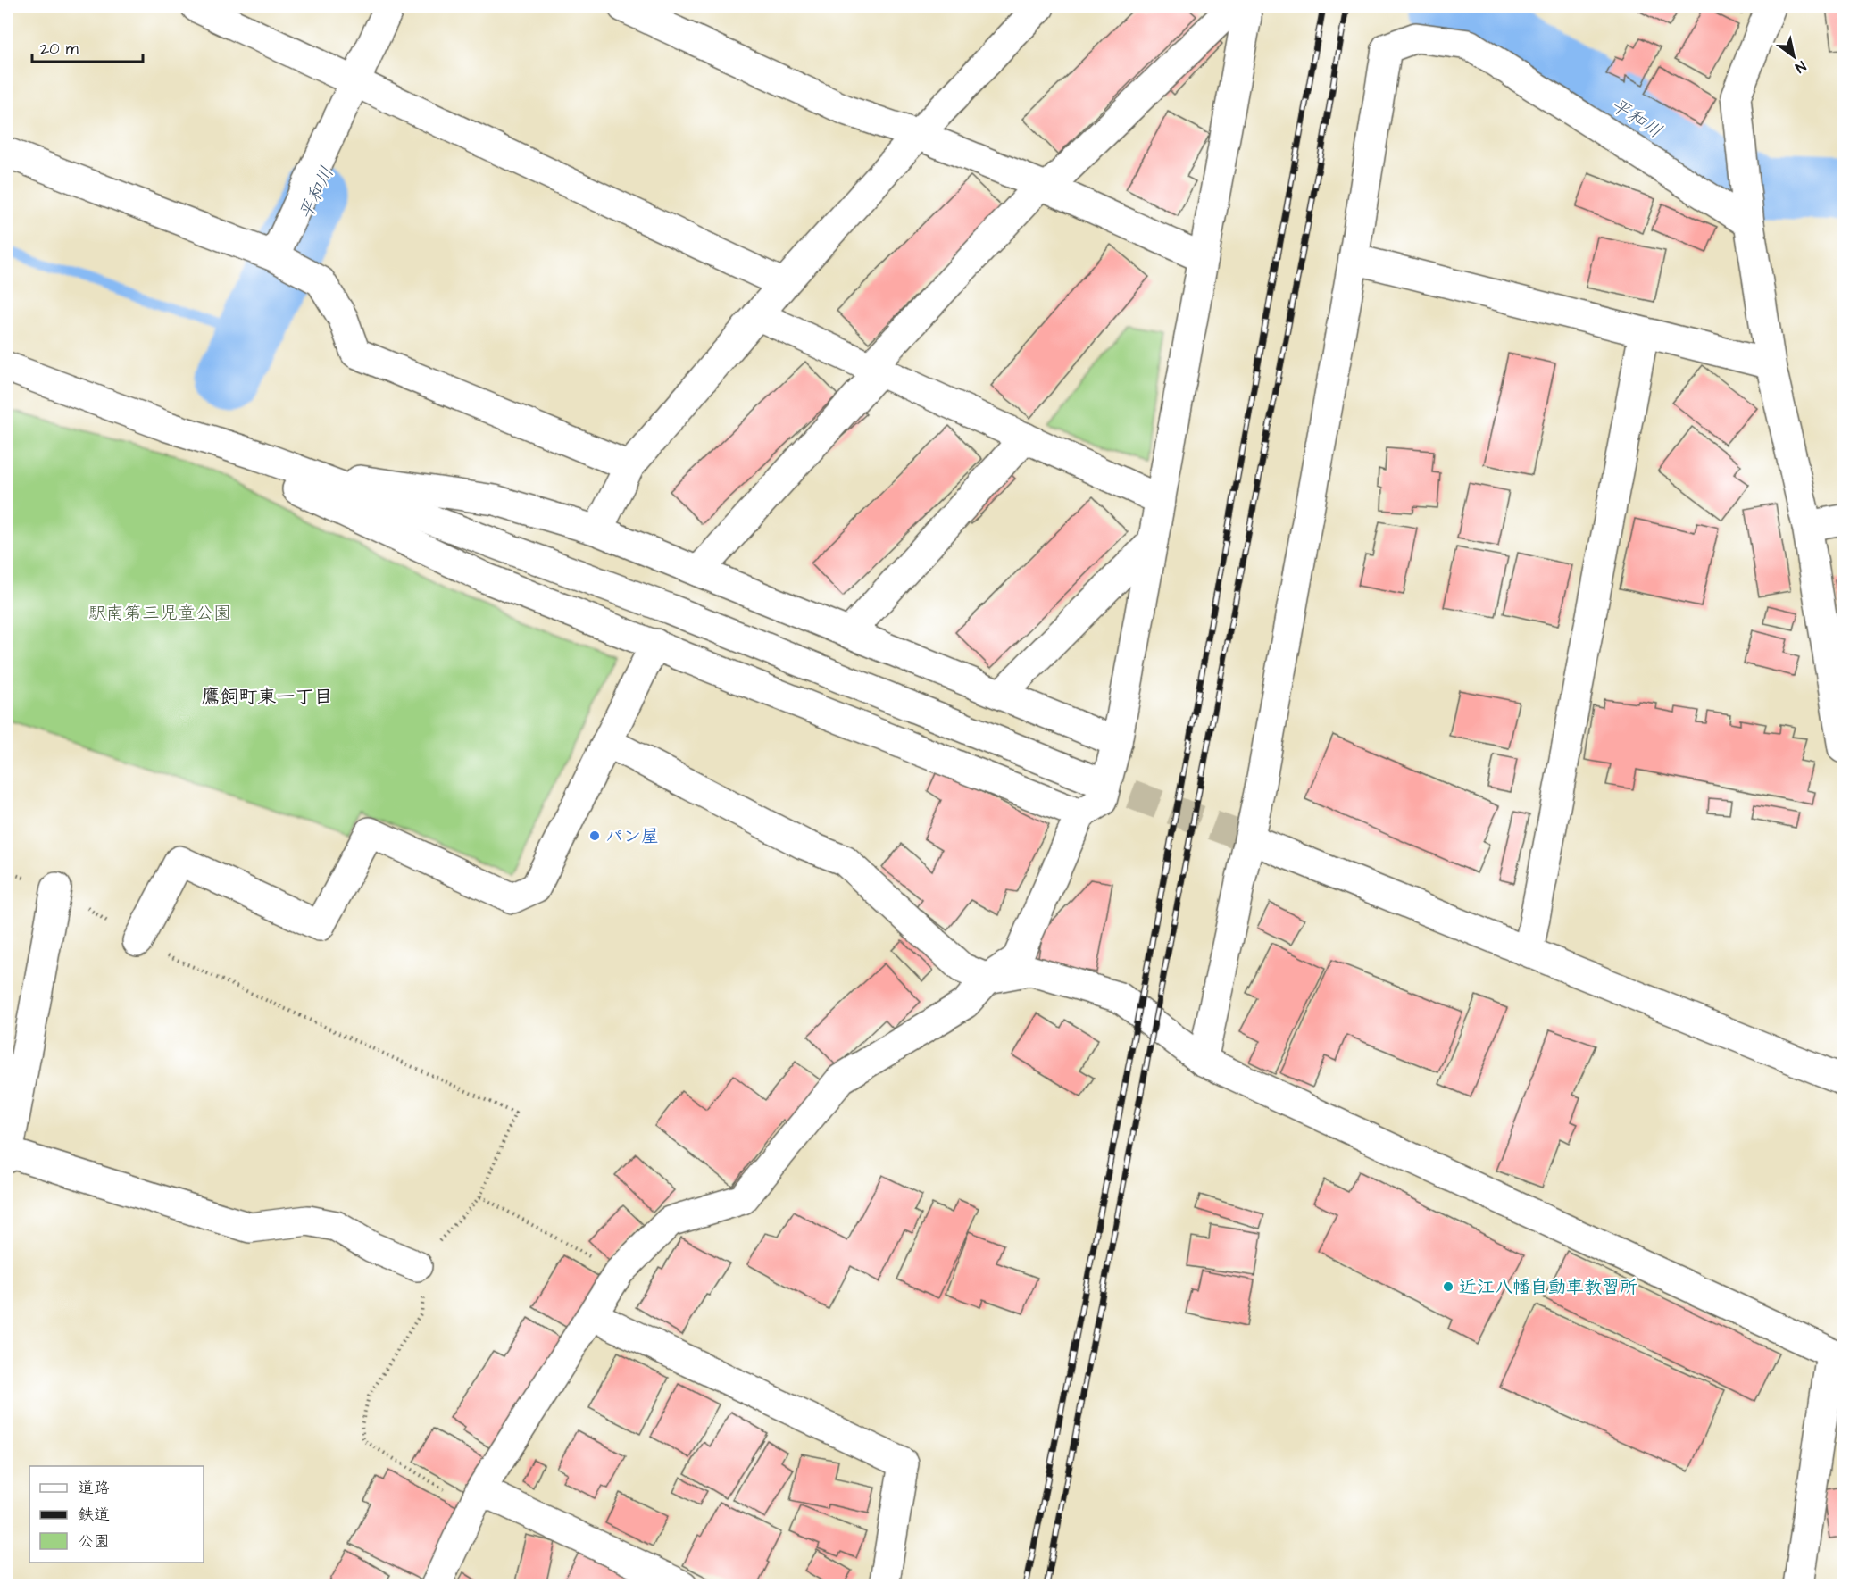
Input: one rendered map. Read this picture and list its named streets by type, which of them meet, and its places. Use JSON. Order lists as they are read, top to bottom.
{
  "districts": ["鷹飼町東一丁目"],
  "water": ["平和川"],
  "parks": ["駅南第三児童公園"],
  "places": ["パン屋", "近江八幡自動車教習所"],
  "legend": ["道路", "鉄道", "公園"],
  "scale_bar": "20 m",
  "north": "bottom right"
}
